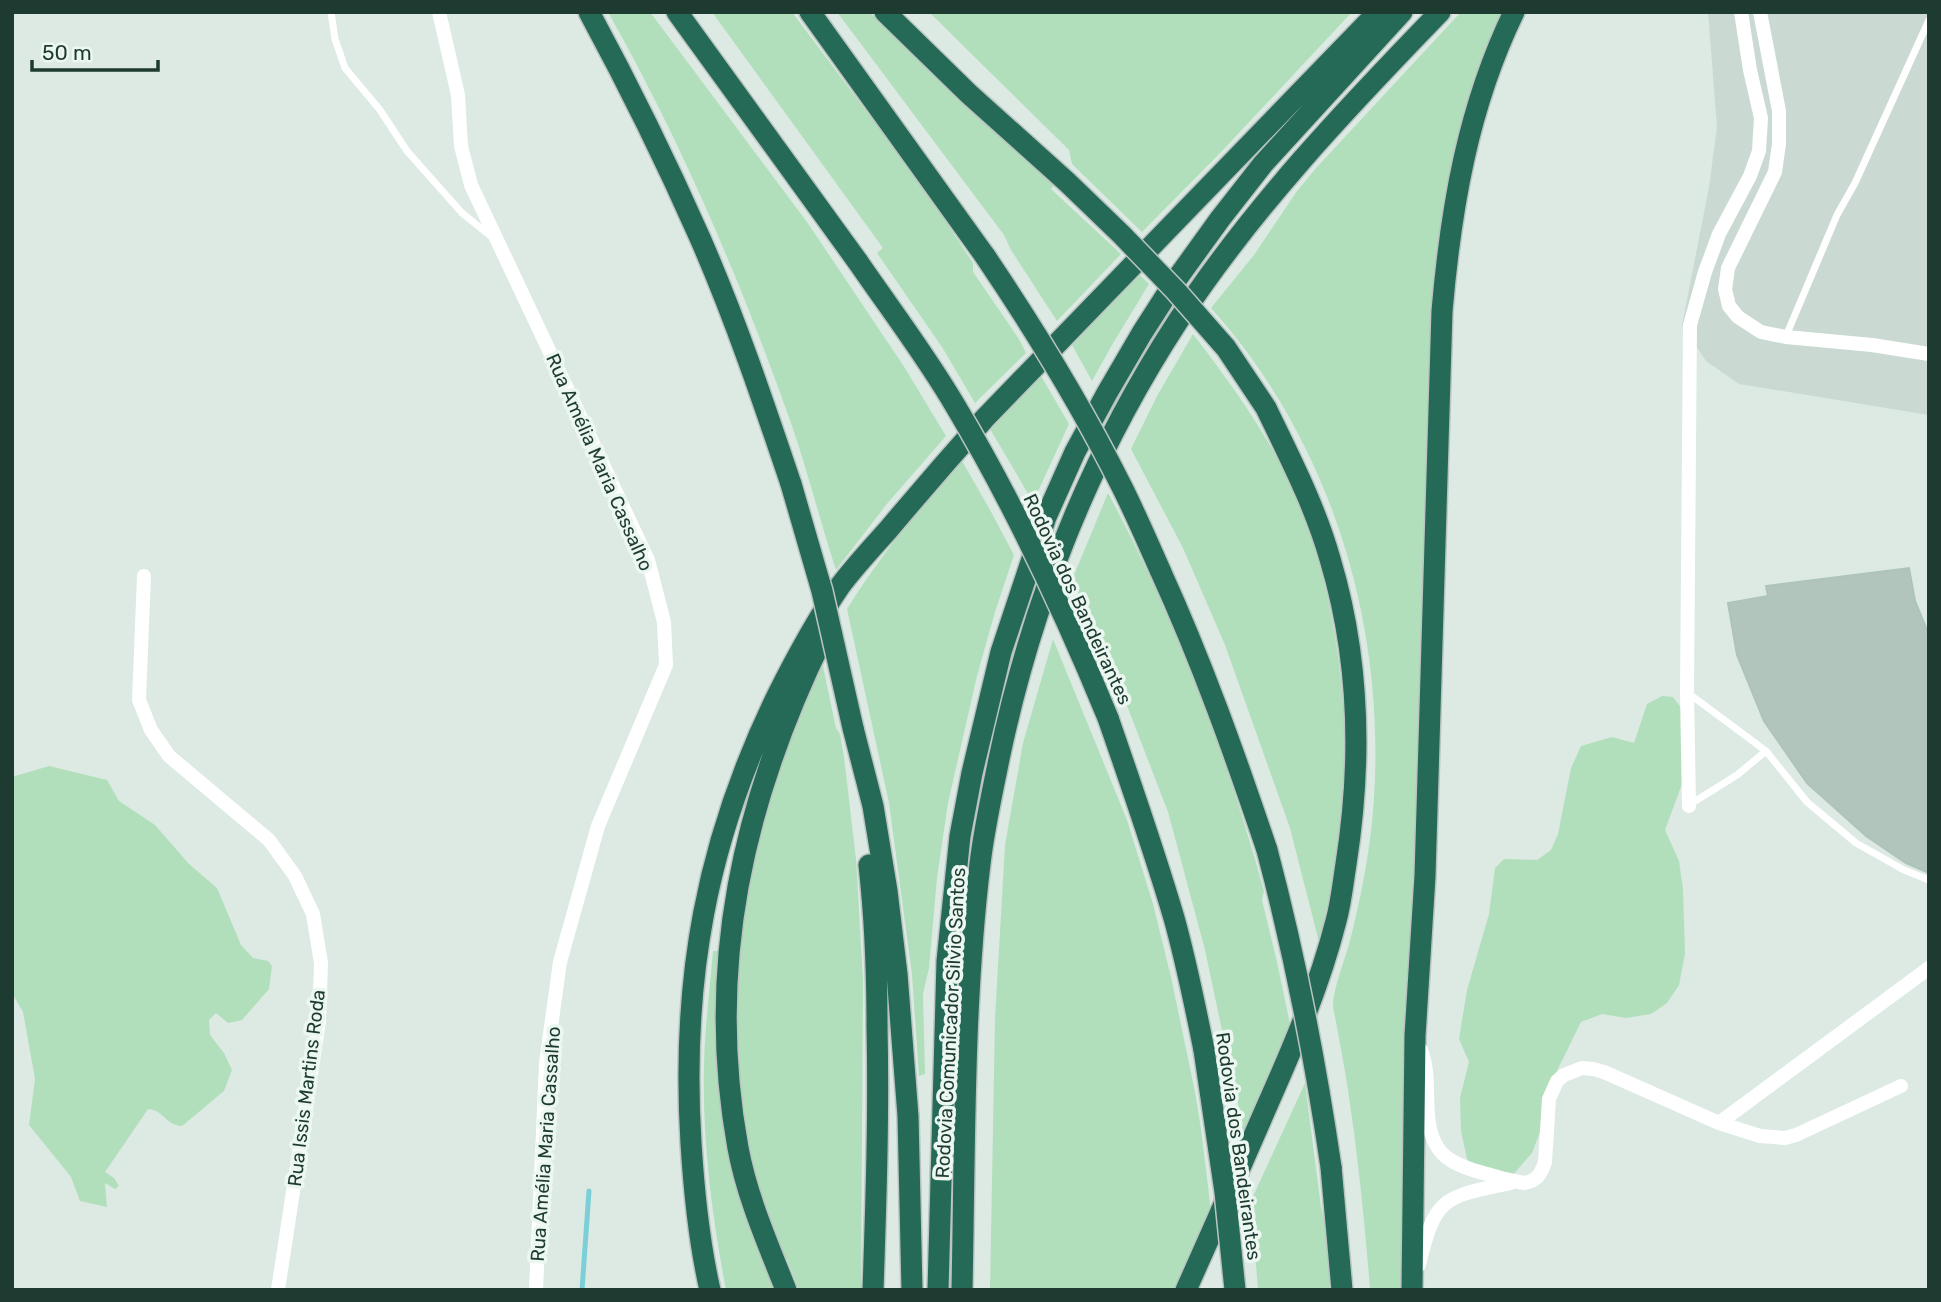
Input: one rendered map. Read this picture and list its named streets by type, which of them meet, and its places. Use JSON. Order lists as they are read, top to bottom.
{
  "streets": {
    "highway": ["Rodovia dos Bandeirantes", "Rodovia Comunicador Silvio Santos"],
    "street": ["Rua Amélia Maria Cassalho", "Rua Issis Martins Roda"]
  },
  "scale_bar": "50 m"
}
